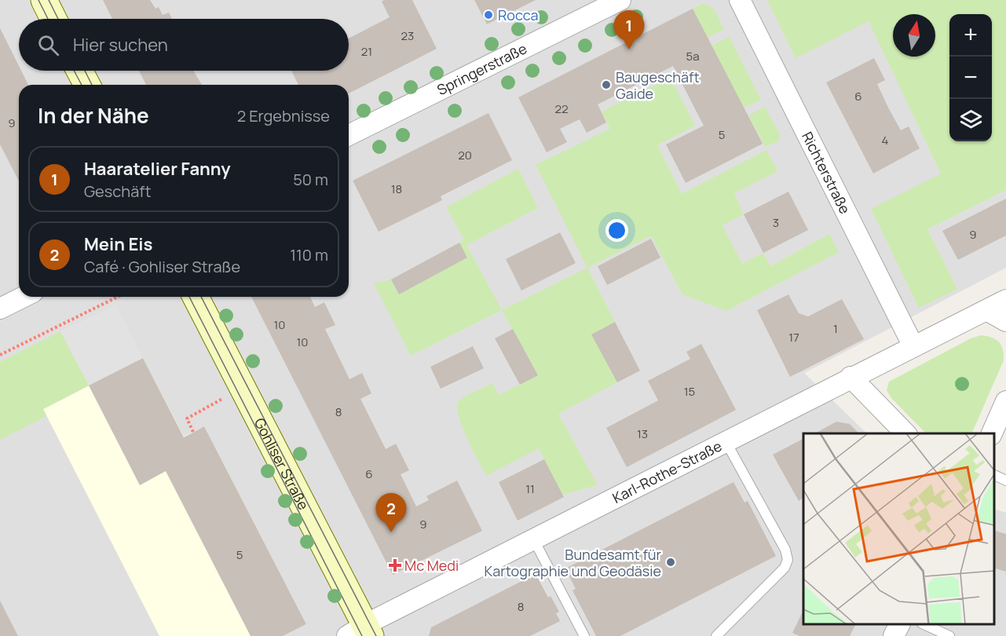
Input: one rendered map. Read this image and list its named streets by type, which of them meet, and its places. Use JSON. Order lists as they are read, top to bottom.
{
  "streets": {
    "main road": ["Gohliser Straße"],
    "street": ["Springerstraße", "Richterstraße", "Karl-Rothe-Straße"]
  },
  "crossings": [
    ["Richterstraße", "Karl-Rothe-Straße"],
    ["Gohliser Straße", "Karl-Rothe-Straße"]
  ],
  "places": {
    "other": ["Rocca", "Baugeschäft Gaide", "Bundesamt für Kartographie und Geodäsie"],
    "health": ["Mc Medi"]
  },
  "house_numbers": [
    "23",
    "21",
    "5a",
    "6",
    "22",
    "9",
    "5",
    "4",
    "20",
    "18",
    "3",
    "9",
    "10",
    "1",
    "17",
    "10",
    "15",
    "8",
    "13",
    "6",
    "11",
    "9",
    "5",
    "8"
  ],
  "north": "top",
  "page": {
    "pins": ["1", "2"],
    "map_buttons": ["+", "−"],
    "search": "Hier suchen",
    "heading": ["In der Nähe", "2 Ergebnisse"],
    "list": [
      {
        "mark": "1",
        "name": "Haaratelier Fanny",
        "note": "Geschäft",
        "value": "50 m"
      },
      {
        "mark": "2",
        "name": "Mein Eis",
        "note": "Café · Gohliser Straße",
        "value": "110 m"
      }
    ]
  }
}
